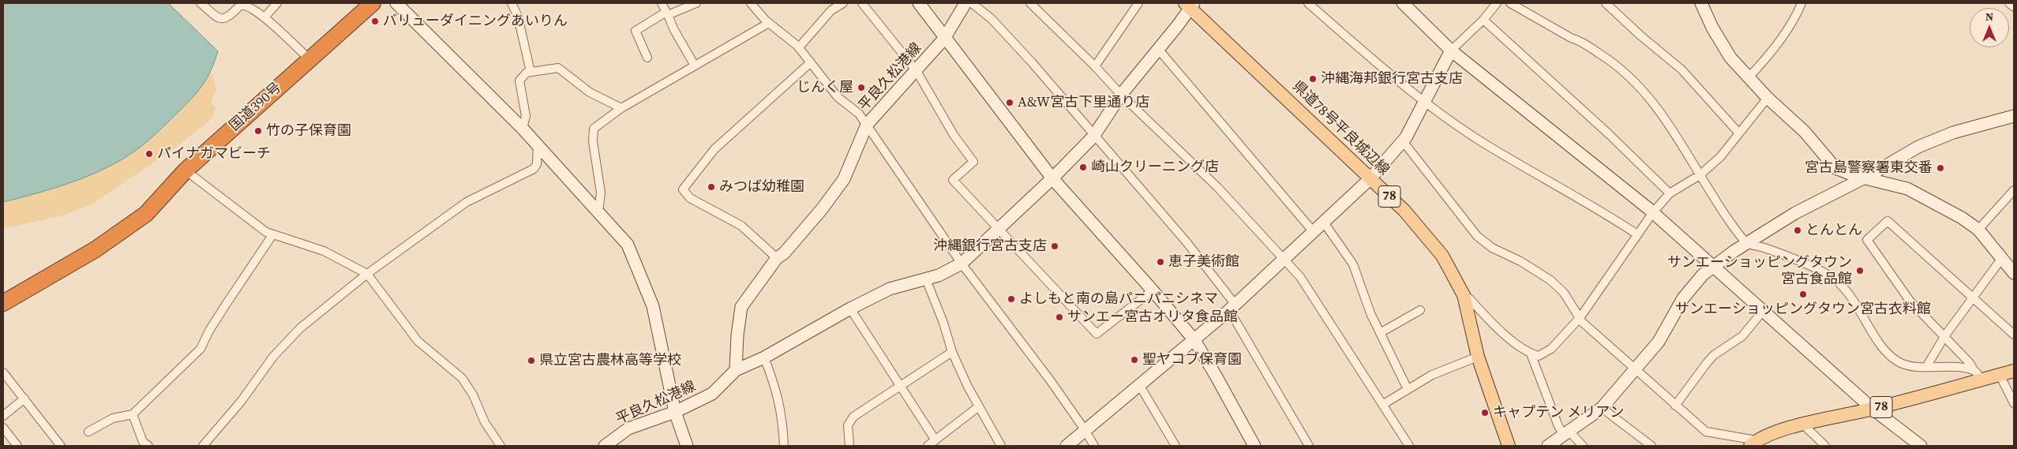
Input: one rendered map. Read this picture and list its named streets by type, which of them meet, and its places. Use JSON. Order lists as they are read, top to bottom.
{
  "streets": {
    "highway": ["国道390号"],
    "main road": ["県道78号平良城辺線", "78"],
    "street": ["平良久松港線"]
  },
  "places": [
    "バリューダイニングあいりん",
    "沖縄海邦銀行宮古支店",
    "じんく屋",
    "A&W宮古下里通り店",
    "竹の子保育園",
    "パイナガマビーチ",
    "崎山クリーニング店",
    "宮古島警察署東交番",
    "みつば幼稚園",
    "とんとん",
    "沖縄銀行宮古支店",
    "恵子美術館",
    "サンエーショッピングタウン 宮古食品館",
    "サンエーショッピングタウン宮古衣料館",
    "よしもと南の島パニパニシネマ",
    "サンエー宮古オリタ食品館",
    "聖ヤコブ保育園",
    "県立宮古農林高等学校",
    "キャプテン メリアン"
  ],
  "north": "top"
}
